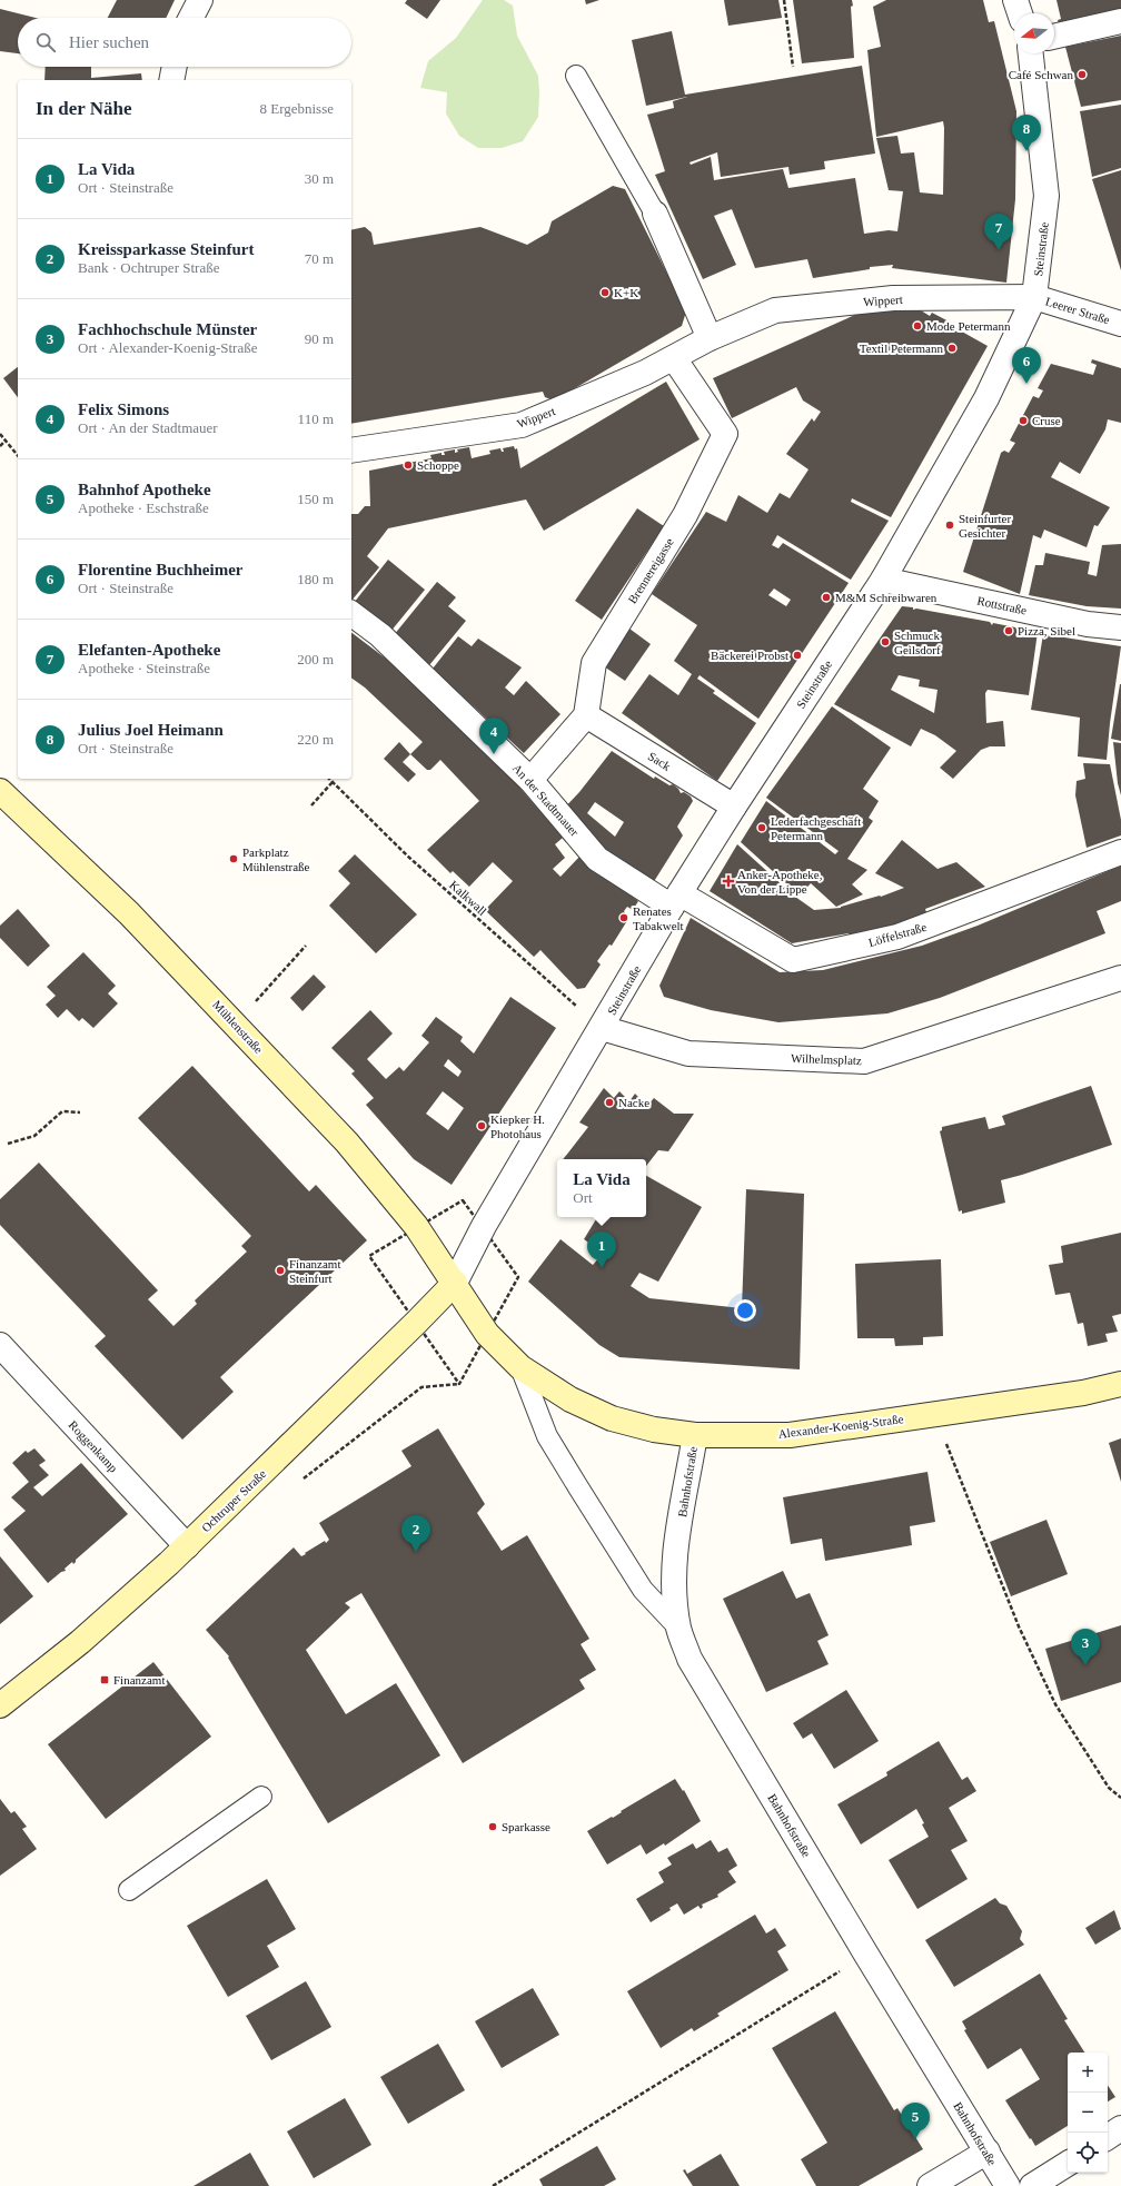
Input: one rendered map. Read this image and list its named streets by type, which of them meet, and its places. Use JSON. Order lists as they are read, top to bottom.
{
  "streets": {
    "main road": ["Mühlenstraße", "Alexander-Koenig-Straße", "Ochtruper Straße"],
    "street": [
      "Steinstraße",
      "Wippert",
      "Leerer Straße",
      "Brennereigasse",
      "Rottstraße",
      "Sack",
      "An der Stadtmauer",
      "Löffelstraße",
      "Wilhelmsplatz",
      "Roggenkamp",
      "Bahnhofstraße"
    ],
    "path": ["Kalkwall"]
  },
  "crossings": [
    ["Steinstraße", "Wippert"],
    ["Steinstraße", "Leerer Straße"],
    ["Steinstraße", "Rottstraße"],
    ["Steinstraße", "Sack"],
    ["Steinstraße", "An der Stadtmauer"],
    ["Steinstraße", "Kalkwall"],
    ["Steinstraße", "Löffelstraße"],
    ["Steinstraße", "Mühlenstraße"],
    ["Steinstraße", "Wilhelmsplatz"],
    ["Steinstraße", "Alexander-Koenig-Straße"],
    ["Steinstraße", "Ochtruper Straße"],
    ["Wippert", "Leerer Straße"],
    ["Wippert", "Brennereigasse"],
    ["Brennereigasse", "Sack"],
    ["An der Stadtmauer", "Löffelstraße"],
    ["Kalkwall", "Wilhelmsplatz"],
    ["Mühlenstraße", "Alexander-Koenig-Straße"],
    ["Mühlenstraße", "Ochtruper Straße"],
    ["Alexander-Koenig-Straße", "Bahnhofstraße"],
    ["Alexander-Koenig-Straße", "Ochtruper Straße"],
    ["Roggenkamp", "Ochtruper Straße"]
  ],
  "places": {
    "other": [
      "Café Schwan",
      "K+K",
      "Mode Petermann",
      "Textil Petermann",
      "Cruse",
      "Schoppe",
      "Steinfurter Gesichter",
      "M&M Schreibwaren",
      "Pizza, Sibel",
      "Schmuck Geilsdorf",
      "Bäckerei Probst",
      "Lederfachgeschäft Petermann",
      "Parkplatz Mühlenstraße",
      "Renates Tabakwelt",
      "Nacke",
      "Kiepker H. Photohaus",
      "Finanzamt Steinfurt",
      "Sparkasse"
    ],
    "health": ["Anker-Apotheke, Von der Lippe"],
    "transit": ["Finanzamt"]
  },
  "north": "left",
  "page": {
    "search": "Hier suchen",
    "heading": ["In der Nähe", "8 Ergebnisse"],
    "pins": [
      "8",
      "7",
      "6",
      "4",
      "1",
      "2",
      "3",
      "5"
    ],
    "list": [
      {
        "mark": "1",
        "name": "La Vida",
        "note": "Ort · Steinstraße",
        "value": "30 m"
      },
      {
        "mark": "2",
        "name": "Kreissparkasse Steinfurt",
        "note": "Bank · Ochtruper Straße",
        "value": "70 m"
      },
      {
        "mark": "3",
        "name": "Fachhochschule Münster",
        "note": "Ort · Alexander-Koenig-Straße",
        "value": "90 m"
      },
      {
        "mark": "4",
        "name": "Felix Simons",
        "note": "Ort · An der Stadtmauer",
        "value": "110 m"
      },
      {
        "mark": "5",
        "name": "Bahnhof Apotheke",
        "note": "Apotheke · Eschstraße",
        "value": "150 m"
      },
      {
        "mark": "6",
        "name": "Florentine Buchheimer",
        "note": "Ort · Steinstraße",
        "value": "180 m"
      },
      {
        "mark": "7",
        "name": "Elefanten-Apotheke",
        "note": "Apotheke · Steinstraße",
        "value": "200 m"
      },
      {
        "mark": "8",
        "name": "Julius Joel Heimann",
        "note": "Ort · Steinstraße",
        "value": "220 m"
      }
    ],
    "popup": ["La Vida", "Ort"],
    "map_buttons": ["+", "−"]
  }
}
